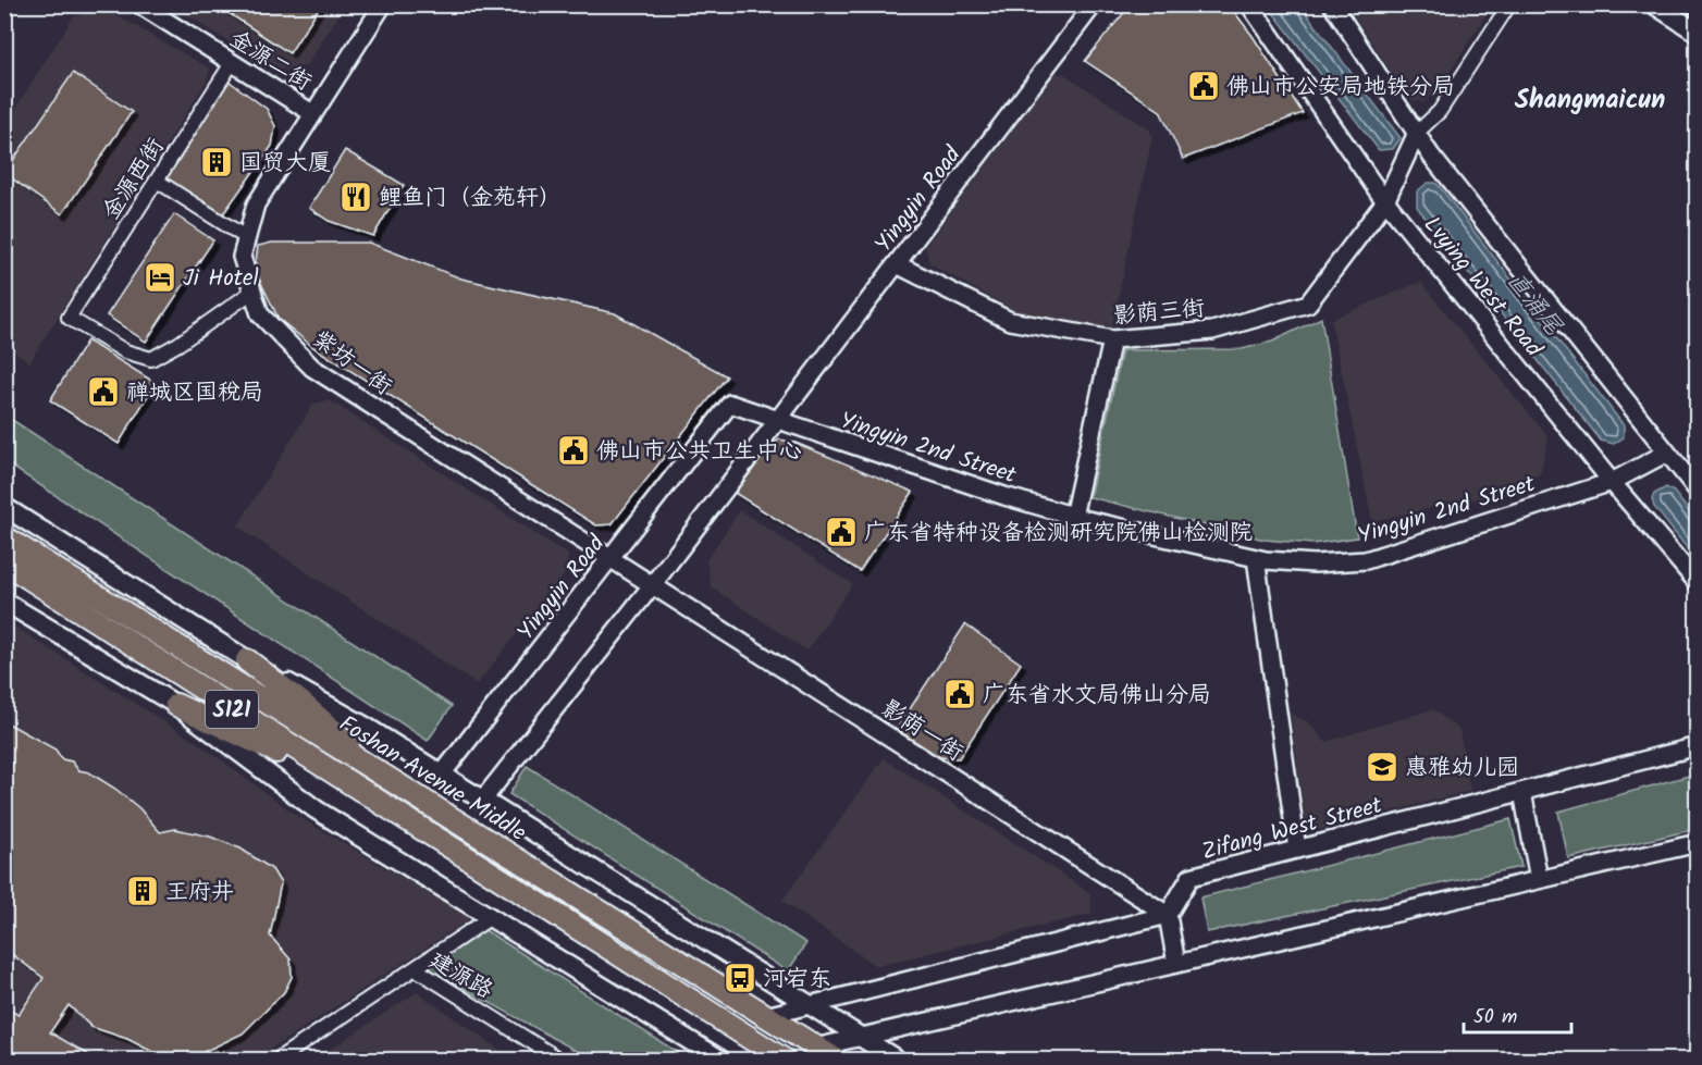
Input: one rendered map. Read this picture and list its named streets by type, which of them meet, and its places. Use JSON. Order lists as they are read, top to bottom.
{
  "streets": {
    "highway": ["S121", "Foshan Avenue Middle"],
    "street": [
      "金源二街",
      "金源西街",
      "Yingyin Road",
      "Lvying West Road",
      "影荫三街",
      "紫坊一街",
      "Yingyin 2nd Street",
      "影荫一街",
      "Zifang West Street",
      "建源路"
    ]
  },
  "crossings": [
    ["金源二街", "金源西街"],
    ["金源二街", "紫坊一街"],
    ["金源西街", "紫坊一街"],
    ["Yingyin Road", "影荫三街"],
    ["Yingyin Road", "紫坊一街"],
    ["Yingyin Road", "Yingyin 2nd Street"],
    ["Yingyin Road", "影荫一街"],
    ["Yingyin Road", "Foshan Avenue Middle"],
    ["Lvying West Road", "影荫三街"],
    ["Lvying West Road", "Yingyin 2nd Street"],
    ["紫坊一街", "影荫一街"],
    ["影荫一街", "Zifang West Street"]
  ],
  "districts": ["Shangmaicun"],
  "water": ["直涌尾"],
  "places": {
    "public building": [
      "佛山市公安局地铁分局",
      "禅城区国税局",
      "佛山市公共卫生中心",
      "广东省特种设备检测研究院佛山检测院",
      "广东省水文局佛山分局"
    ],
    "building": ["国贸大厦", "王府井"],
    "restaurant": ["鲤鱼门（金苑轩）"],
    "hotel": ["Ji Hotel"],
    "school or university": ["惠雅幼儿园"],
    "bus stop": ["河宕东"]
  },
  "scale_bar": "50 m"
}
